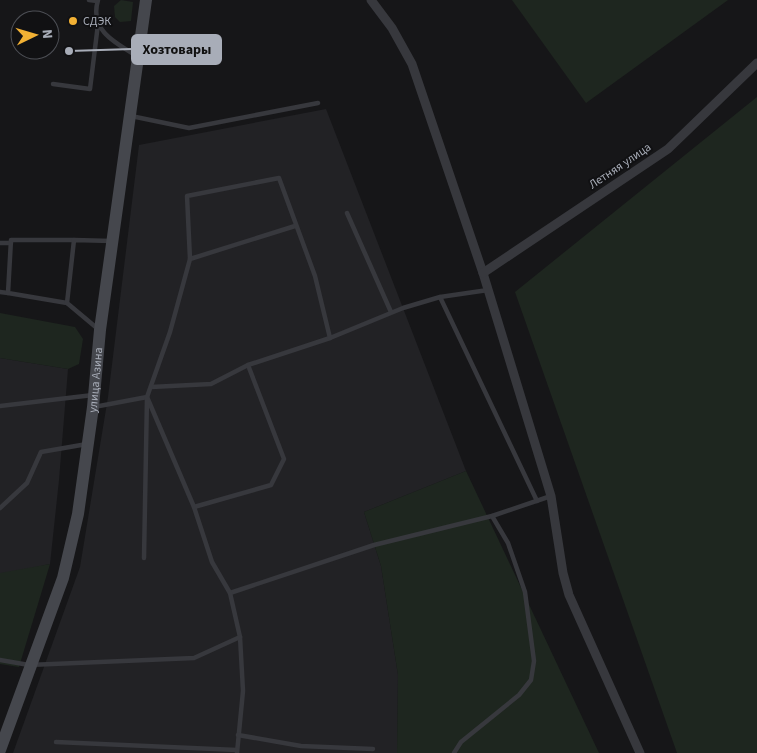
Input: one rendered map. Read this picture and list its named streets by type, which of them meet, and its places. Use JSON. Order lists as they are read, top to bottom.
{
  "streets": {
    "street": ["Летняя улица", "улица Азина"]
  },
  "places": ["СДЭК", "Хозтовары"],
  "north": "right"
}
